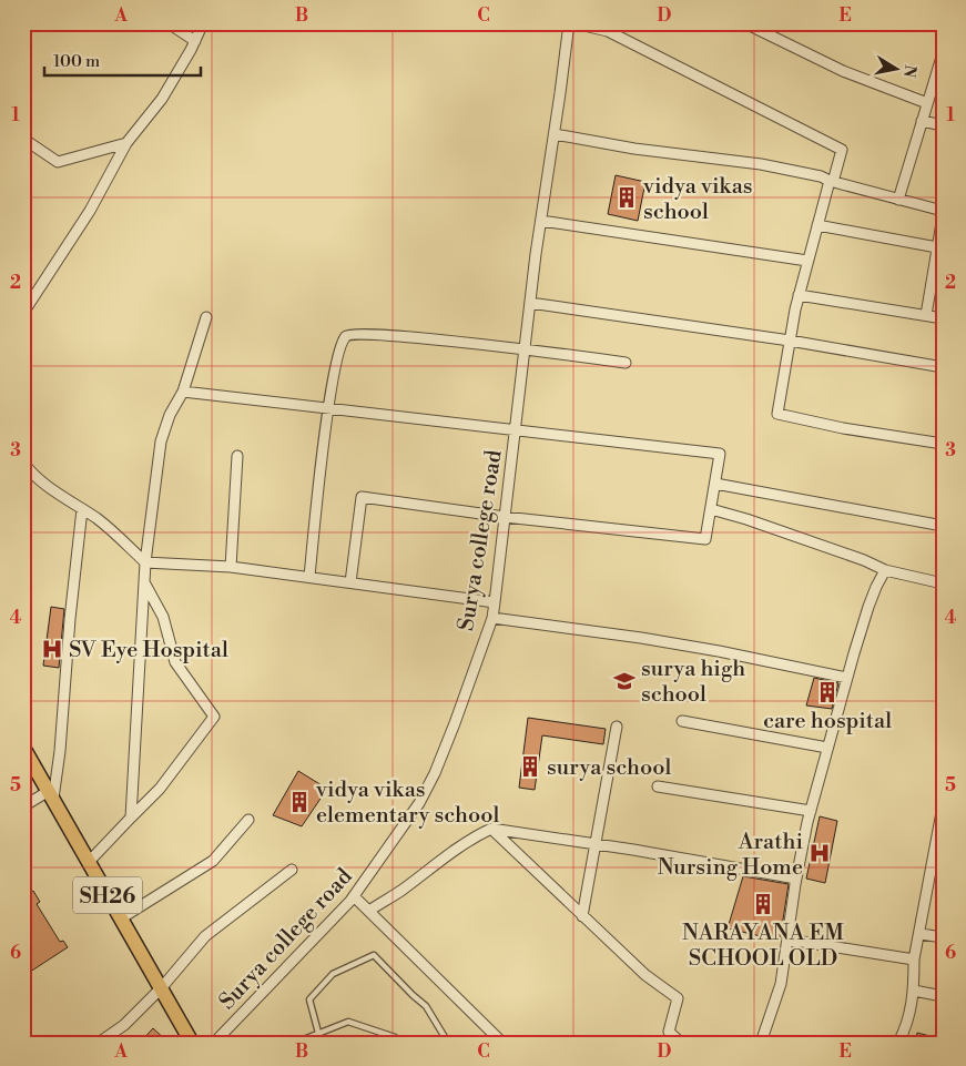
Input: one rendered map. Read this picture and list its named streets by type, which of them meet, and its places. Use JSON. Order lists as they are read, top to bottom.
{
  "streets": {
    "main road": ["SH26"],
    "street": ["Surya college road"]
  },
  "places": {
    "building": [
      "vidya vikas school",
      "care hospital",
      "surya school",
      "vidya vikas elementary school",
      "NARAYANA EM SCHOOL OLD"
    ],
    "hospital": ["SV Eye Hospital", "Arathi Nursing Home"],
    "school or university": ["surya high school"]
  },
  "scale_bar": "100 m",
  "north": "right",
  "grid": {
    "columns": [
      "A",
      "B",
      "C",
      "D",
      "E"
    ],
    "rows": [
      "1",
      "2",
      "3",
      "4",
      "5",
      "6"
    ]
  }
}
